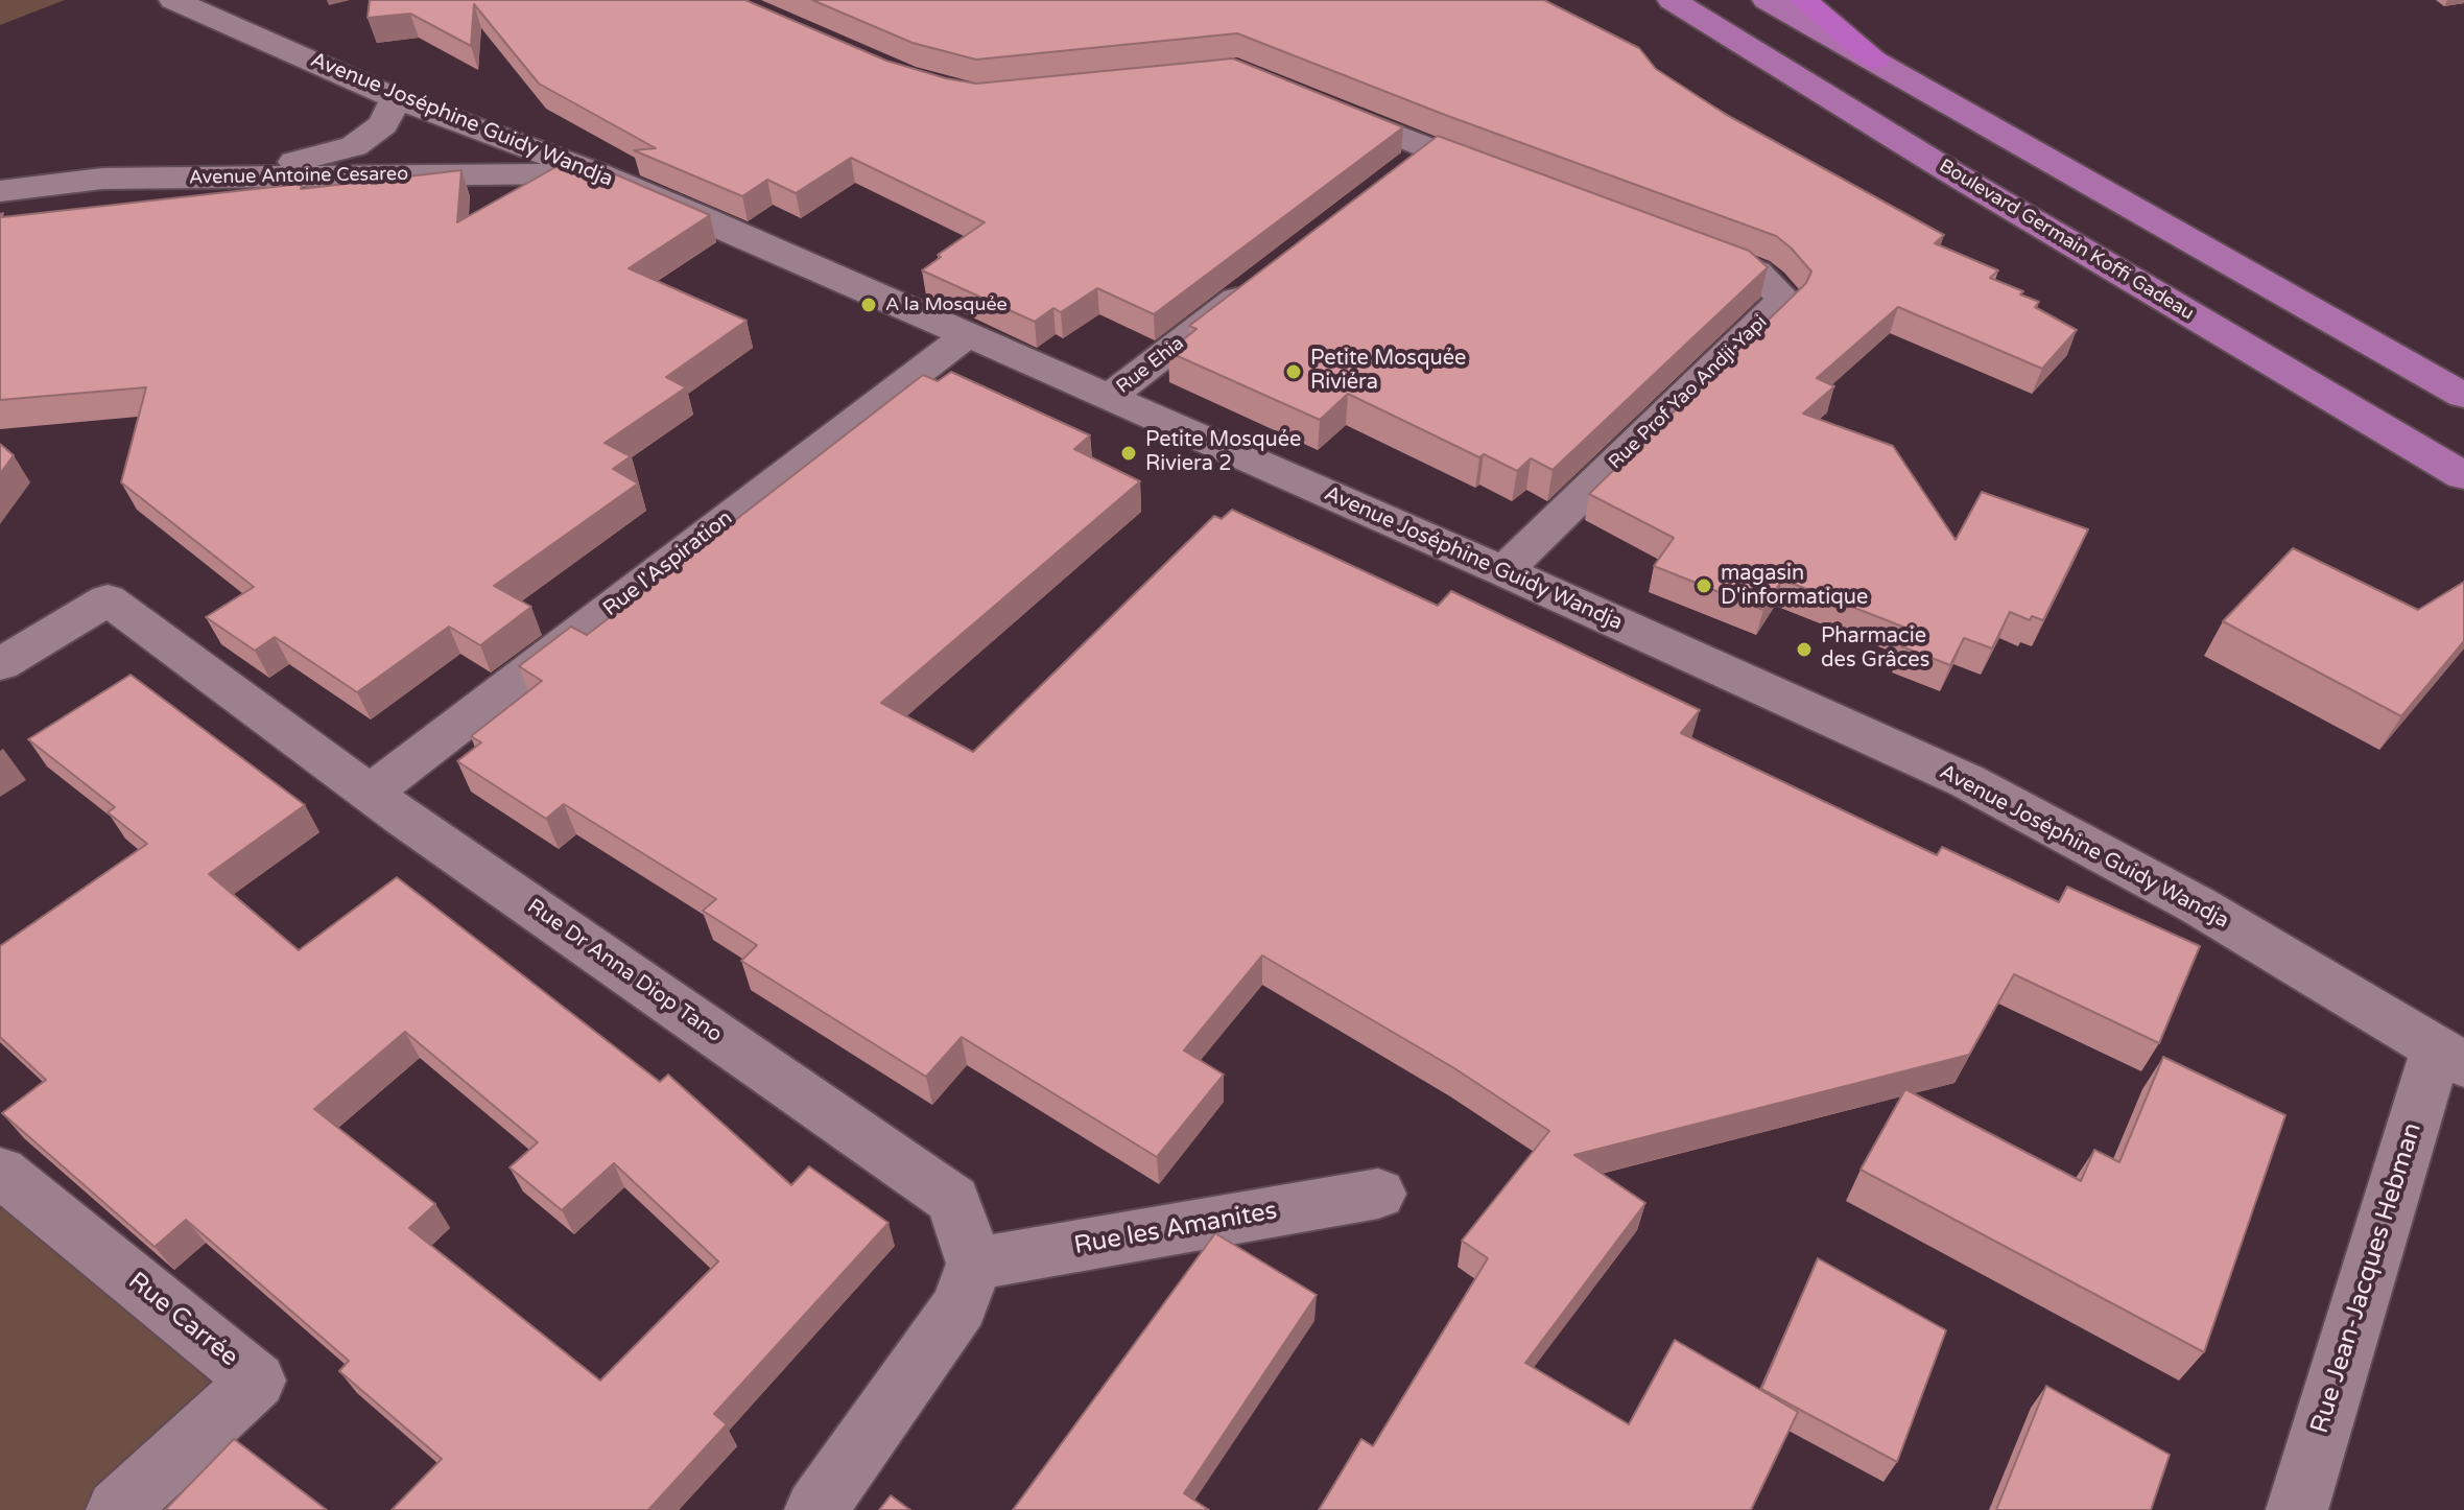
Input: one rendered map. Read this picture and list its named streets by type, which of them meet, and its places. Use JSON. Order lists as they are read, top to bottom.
{
  "streets": {
    "main road": ["Boulevard Germain Koffi Gadeau"],
    "street": [
      "Avenue Joséphine Guidy Wandja",
      "Avenue Antoine Cesareo",
      "Rue Ehia",
      "Rue Prof Yao Andji-Yapi",
      "Rue l'Aspiration",
      "Rue Dr Anna Diop Tano",
      "Rue les Amanites",
      "Rue Jean-Jacques Hebman",
      "Rue Carrée"
    ]
  },
  "crossings": [
    ["Avenue Joséphine Guidy Wandja", "Avenue Antoine Cesareo"],
    ["Avenue Joséphine Guidy Wandja", "Rue Ehia"],
    ["Avenue Joséphine Guidy Wandja", "Rue Prof Yao Andji-Yapi"],
    ["Avenue Joséphine Guidy Wandja", "Rue l'Aspiration"],
    ["Avenue Joséphine Guidy Wandja", "Rue Jean-Jacques Hebman"],
    ["Rue l'Aspiration", "Rue Dr Anna Diop Tano"],
    ["Rue Dr Anna Diop Tano", "Rue les Amanites"]
  ],
  "places": [
    "A la Mosquée",
    "Petite Mosquée Riviéra",
    "Petite Mosquée Riviera 2",
    "magasin D'informatique",
    "Pharmacie des Grâces"
  ]
}
